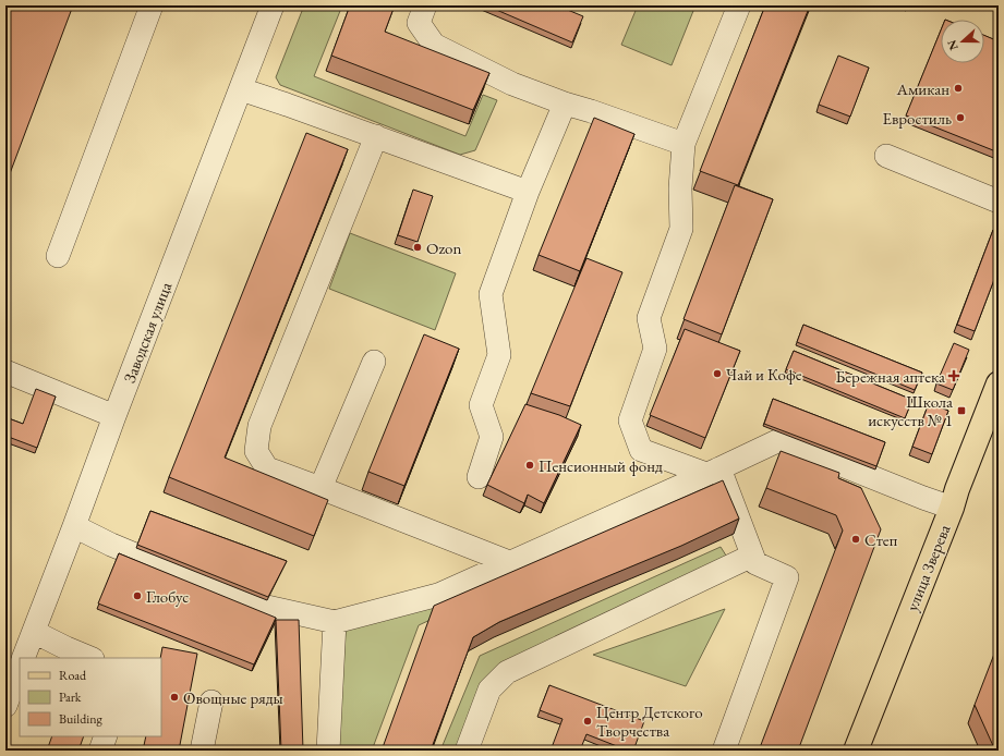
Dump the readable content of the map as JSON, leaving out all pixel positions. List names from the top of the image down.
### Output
{
  "streets": {
    "main road": ["улица Зверева"],
    "street": ["Заводская улица"]
  },
  "places": {
    "other": [
      "Амикан",
      "Евростиль",
      "Ozon",
      "Чай и Кофе",
      "Пенсионный фонд",
      "Степ",
      "Глобус",
      "Овощные ряды",
      "Центр Детского Творчества"
    ],
    "health": ["Бережная аптека"],
    "transit": ["Школа искусств № 1"]
  },
  "legend": ["Road", "Park", "Building"],
  "north": "left"
}
